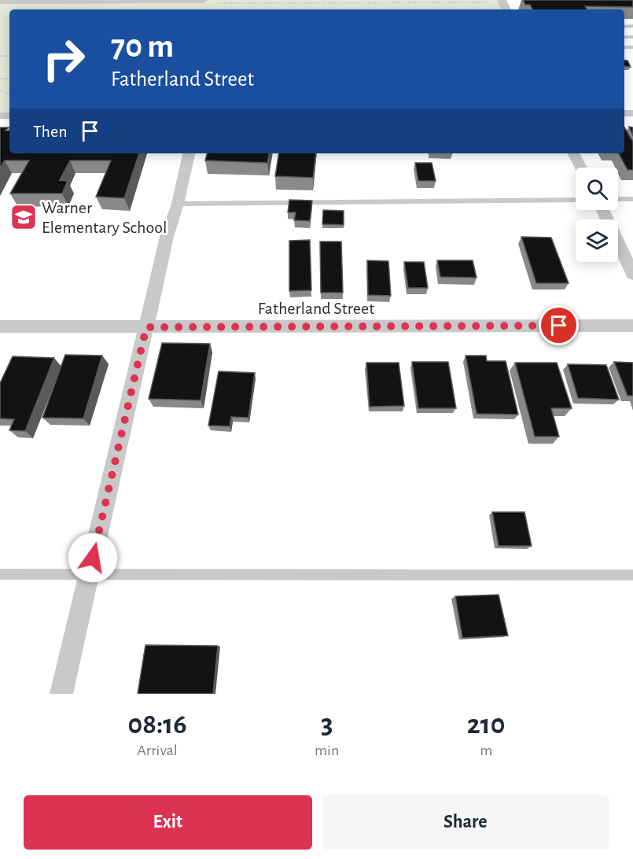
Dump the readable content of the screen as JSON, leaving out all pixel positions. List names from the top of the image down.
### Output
{
  "streets": {
    "street": ["Fatherland Street"]
  },
  "places": {
    "school or university": ["Warner Elementary School"]
  },
  "page": {
    "turn": ["70 m", "Fatherland Street"],
    "then": "Then",
    "eta": [
      "08:16",
      "Arrival",
      "3",
      "min",
      "210",
      "m"
    ],
    "buttons": ["Exit", "Share"]
  }
}
